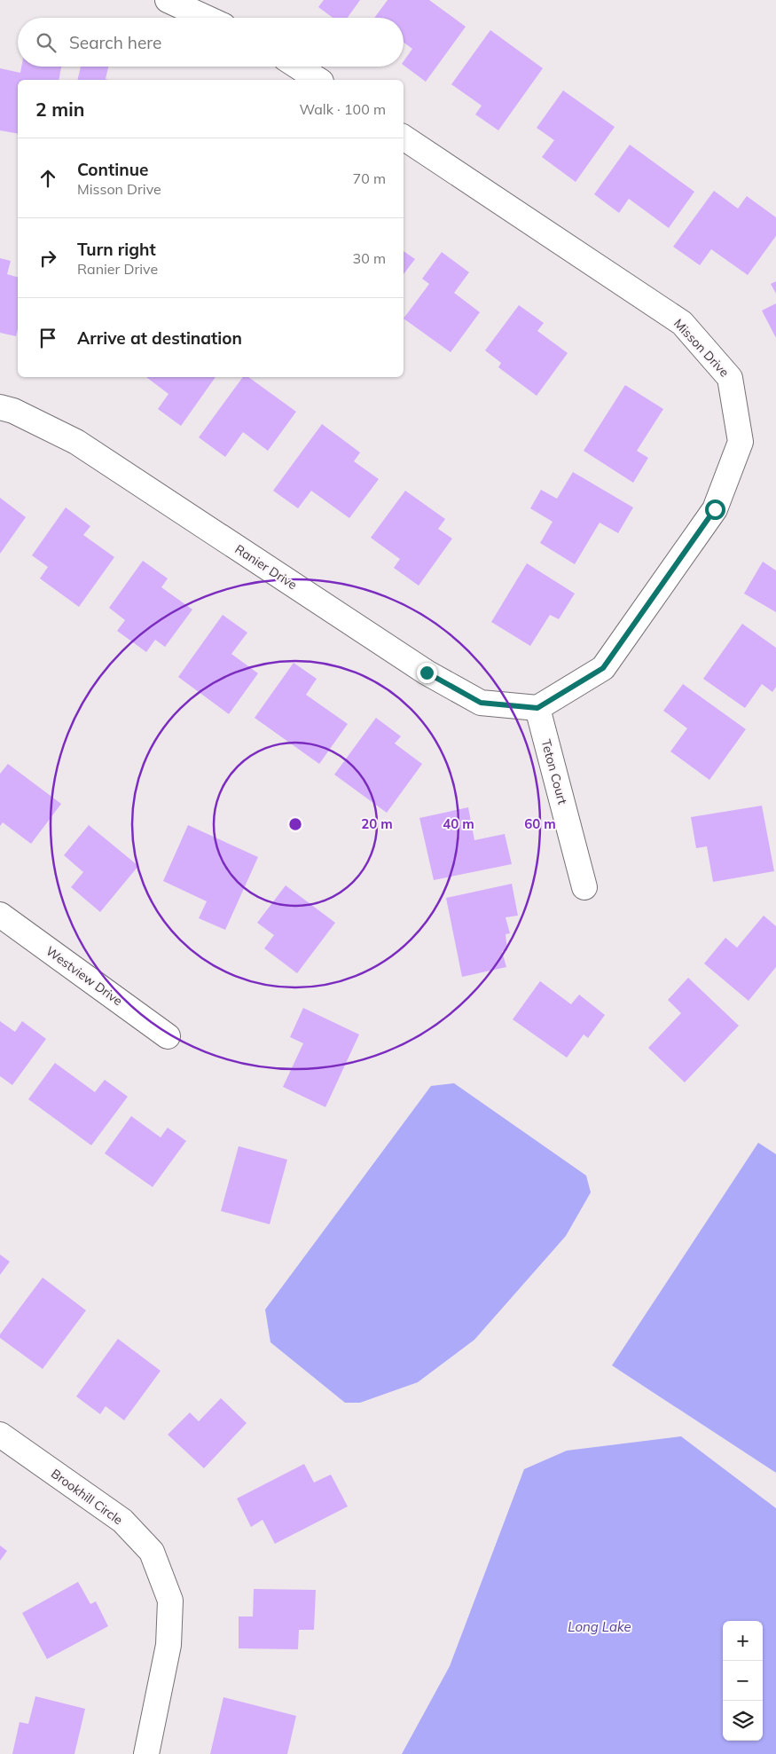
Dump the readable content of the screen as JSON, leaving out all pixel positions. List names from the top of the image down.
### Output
{
  "streets": {
    "street": [
      "Misson Drive",
      "Ranier Drive",
      "Teton Court",
      "Westview Drive",
      "Brookhill Circle"
    ]
  },
  "crossings": [
    ["Misson Drive", "Ranier Drive"],
    ["Misson Drive", "Teton Court"],
    ["Ranier Drive", "Teton Court"]
  ],
  "water": ["Long Lake"],
  "page": {
    "search": "Search here",
    "heading": ["2 min", "Walk · 100 m"],
    "list": [
      ["Continue", "Misson Drive", "70 m"],
      ["Turn right", "Ranier Drive", "30 m"],
      "Arrive at destination"
    ],
    "map_buttons": ["+", "−"]
  },
  "rings": ["20 m", "40 m", "60 m"]
}
